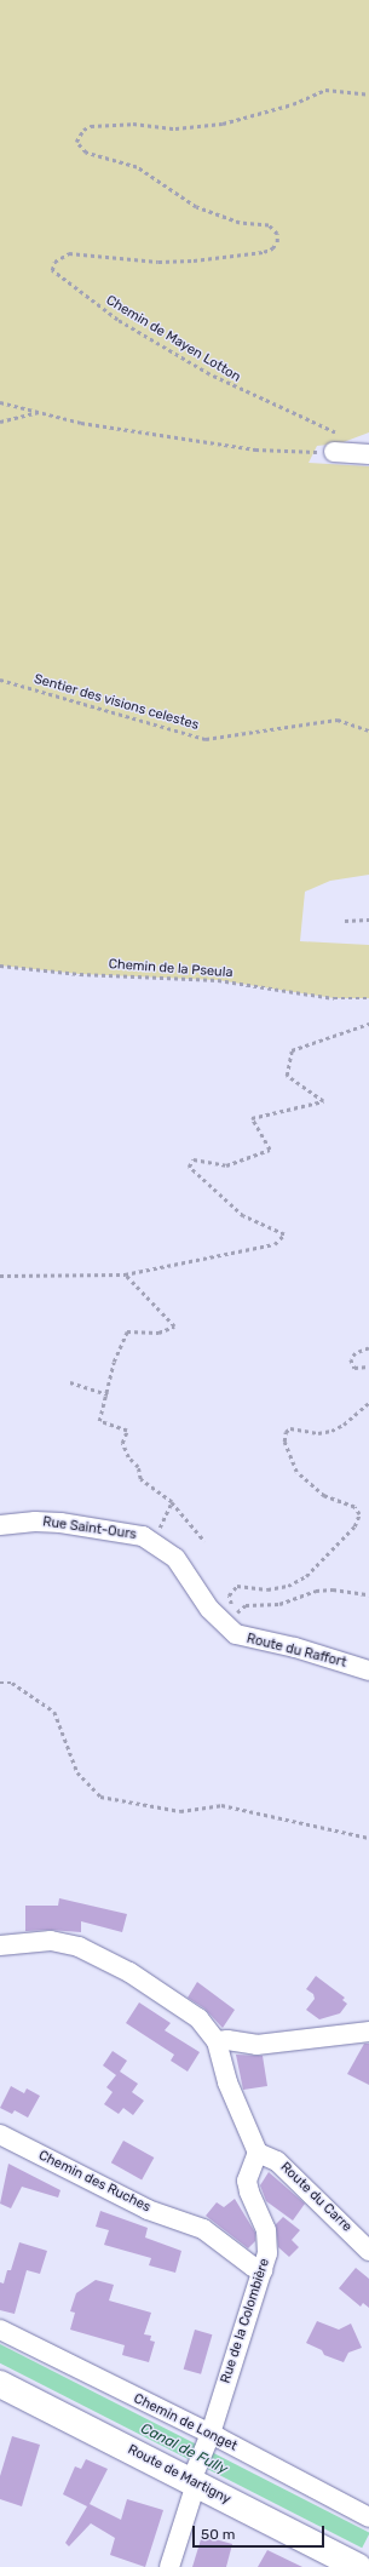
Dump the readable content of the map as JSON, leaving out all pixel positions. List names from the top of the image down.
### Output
{
  "streets": {
    "main road": ["Route de Martigny"],
    "street": [
      "Rue Saint-Ours",
      "Route du Raffort",
      "Chemin des Ruches",
      "Route du Carre",
      "Rue de la Colombière",
      "Chemin de Longet"
    ],
    "path": ["Chemin de Mayen Lotton", "Sentier des visions celestes", "Chemin de la Pseula"]
  },
  "crossings": [
    ["Rue Saint-Ours", "Route du Raffort"],
    ["Chemin des Ruches", "Rue de la Colombière"],
    ["Route du Carre", "Rue de la Colombière"],
    ["Rue de la Colombière", "Chemin de Longet"],
    ["Rue de la Colombière", "Route de Martigny"]
  ],
  "water": ["Canal de Fully"],
  "scale_bar": "50 m"
}
